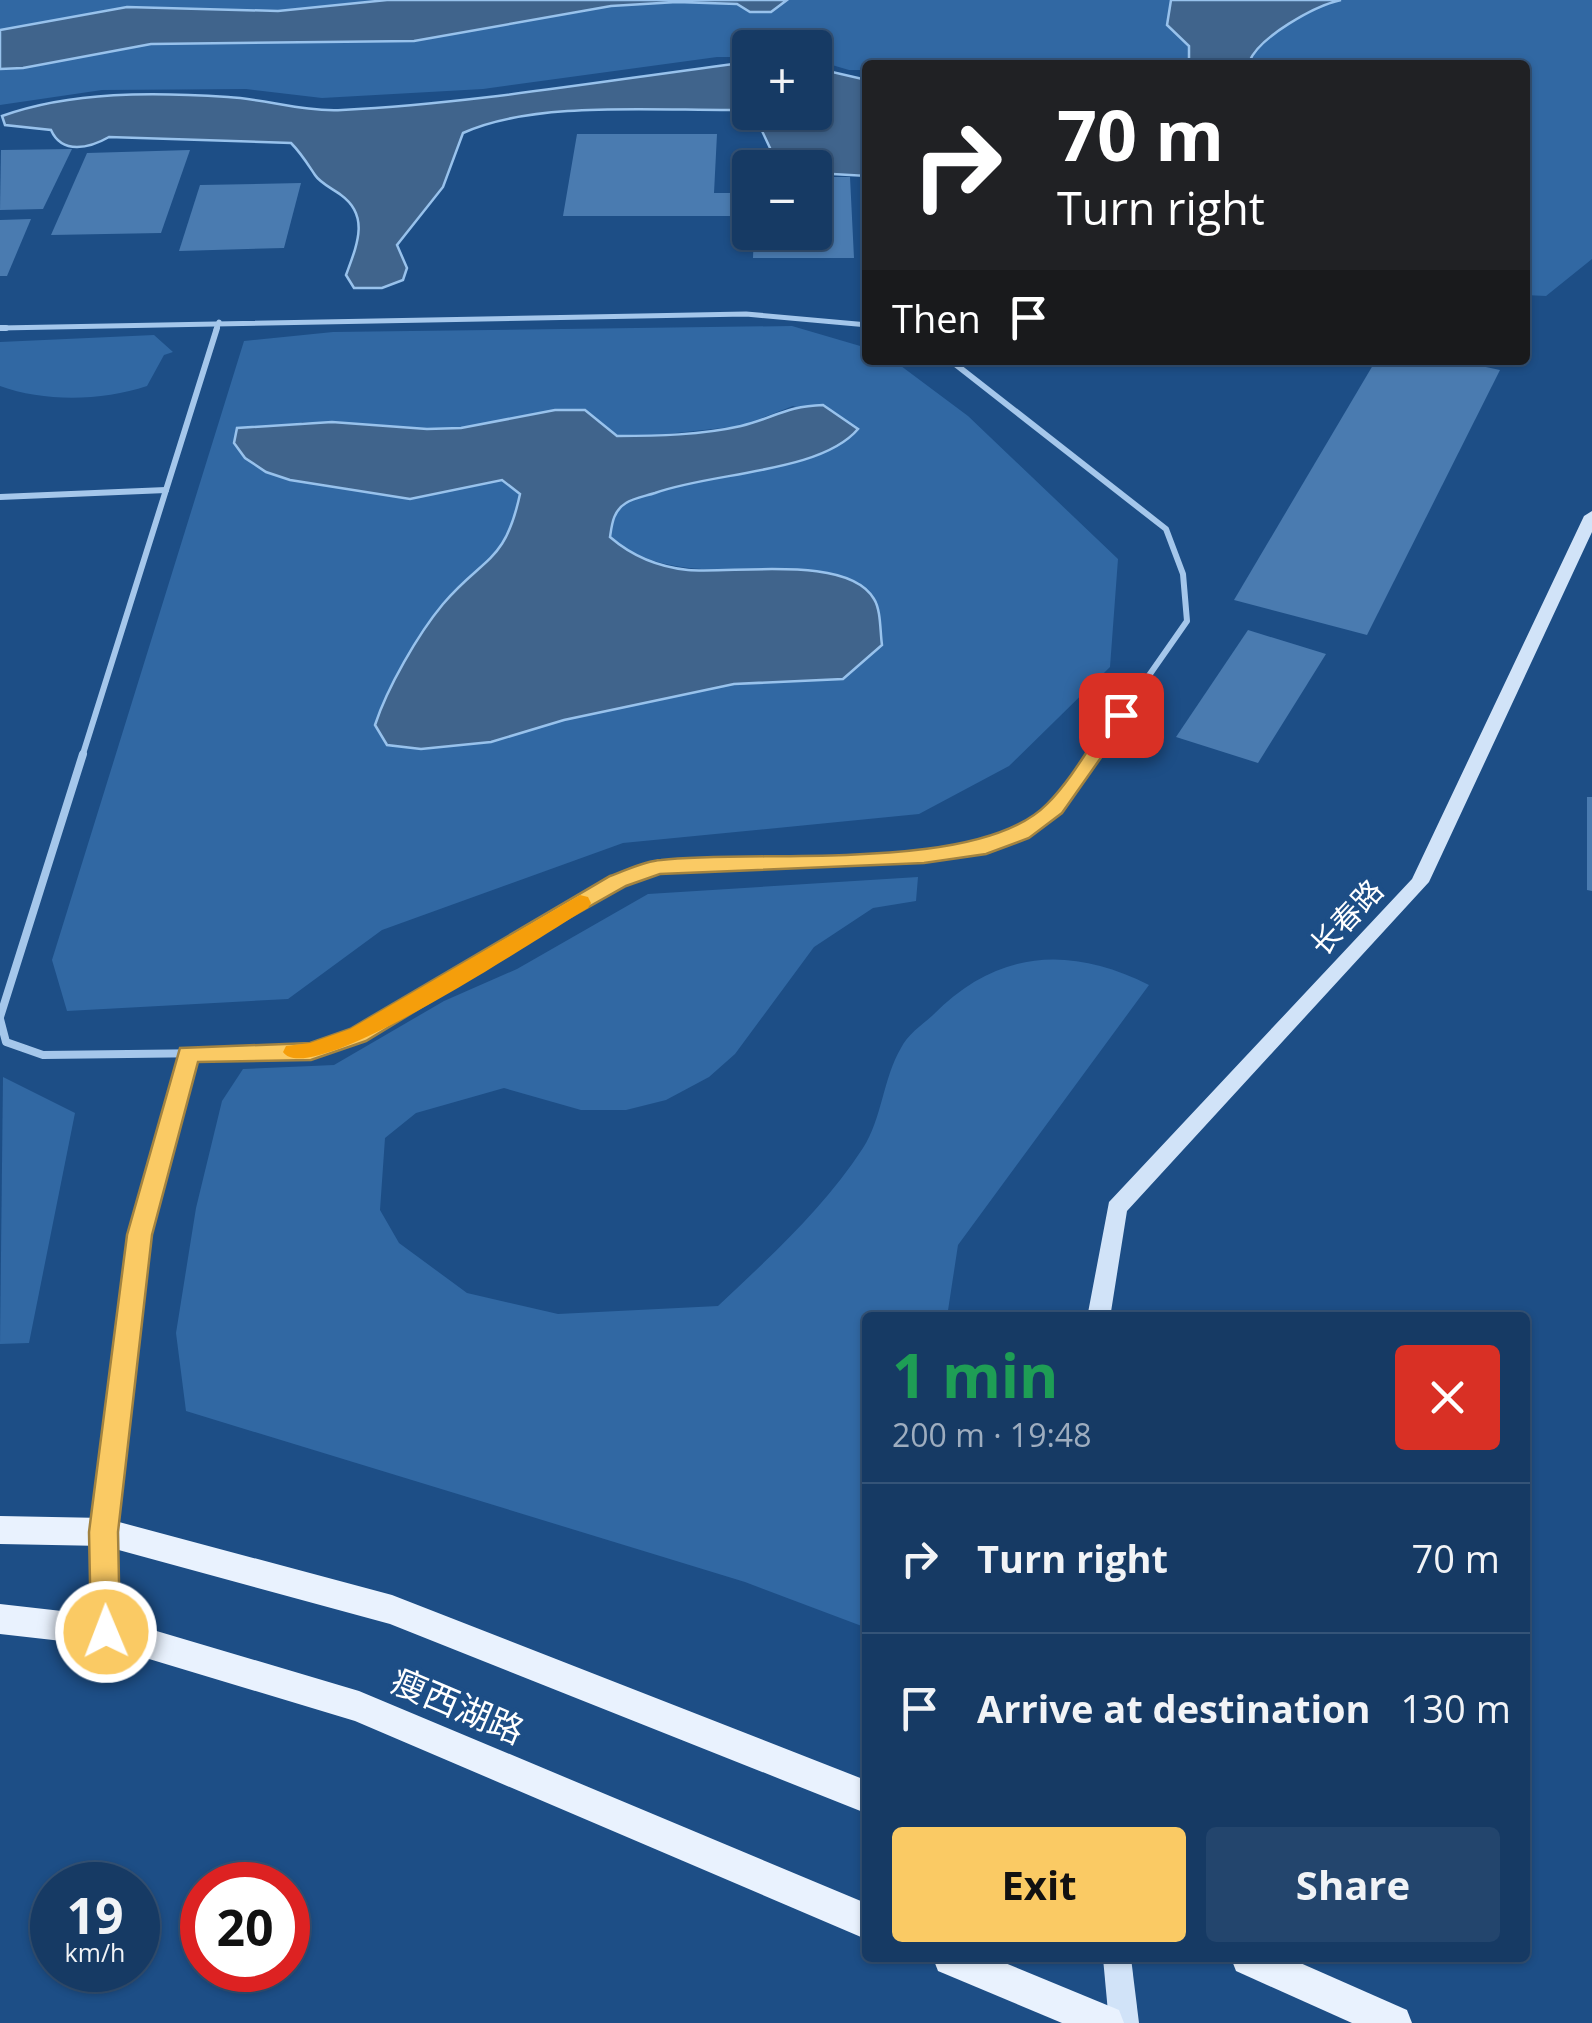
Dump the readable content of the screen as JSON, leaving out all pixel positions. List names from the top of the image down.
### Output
{
  "streets": {
    "main road": ["瘦西湖路"],
    "street": ["长春路"]
  },
  "page": {
    "map_buttons": ["+", "−"],
    "turn": ["70 m", "Turn right"],
    "then": "Then",
    "heading": ["1 min", "200 m · 19:48"],
    "list": [
      {
        "name": "Turn right",
        "value": "70 m"
      },
      {
        "name": "Arrive at destination",
        "value": "130 m"
      }
    ],
    "buttons": ["Exit", "Share"],
    "speed": "19 km/h",
    "limit": "20"
  }
}
